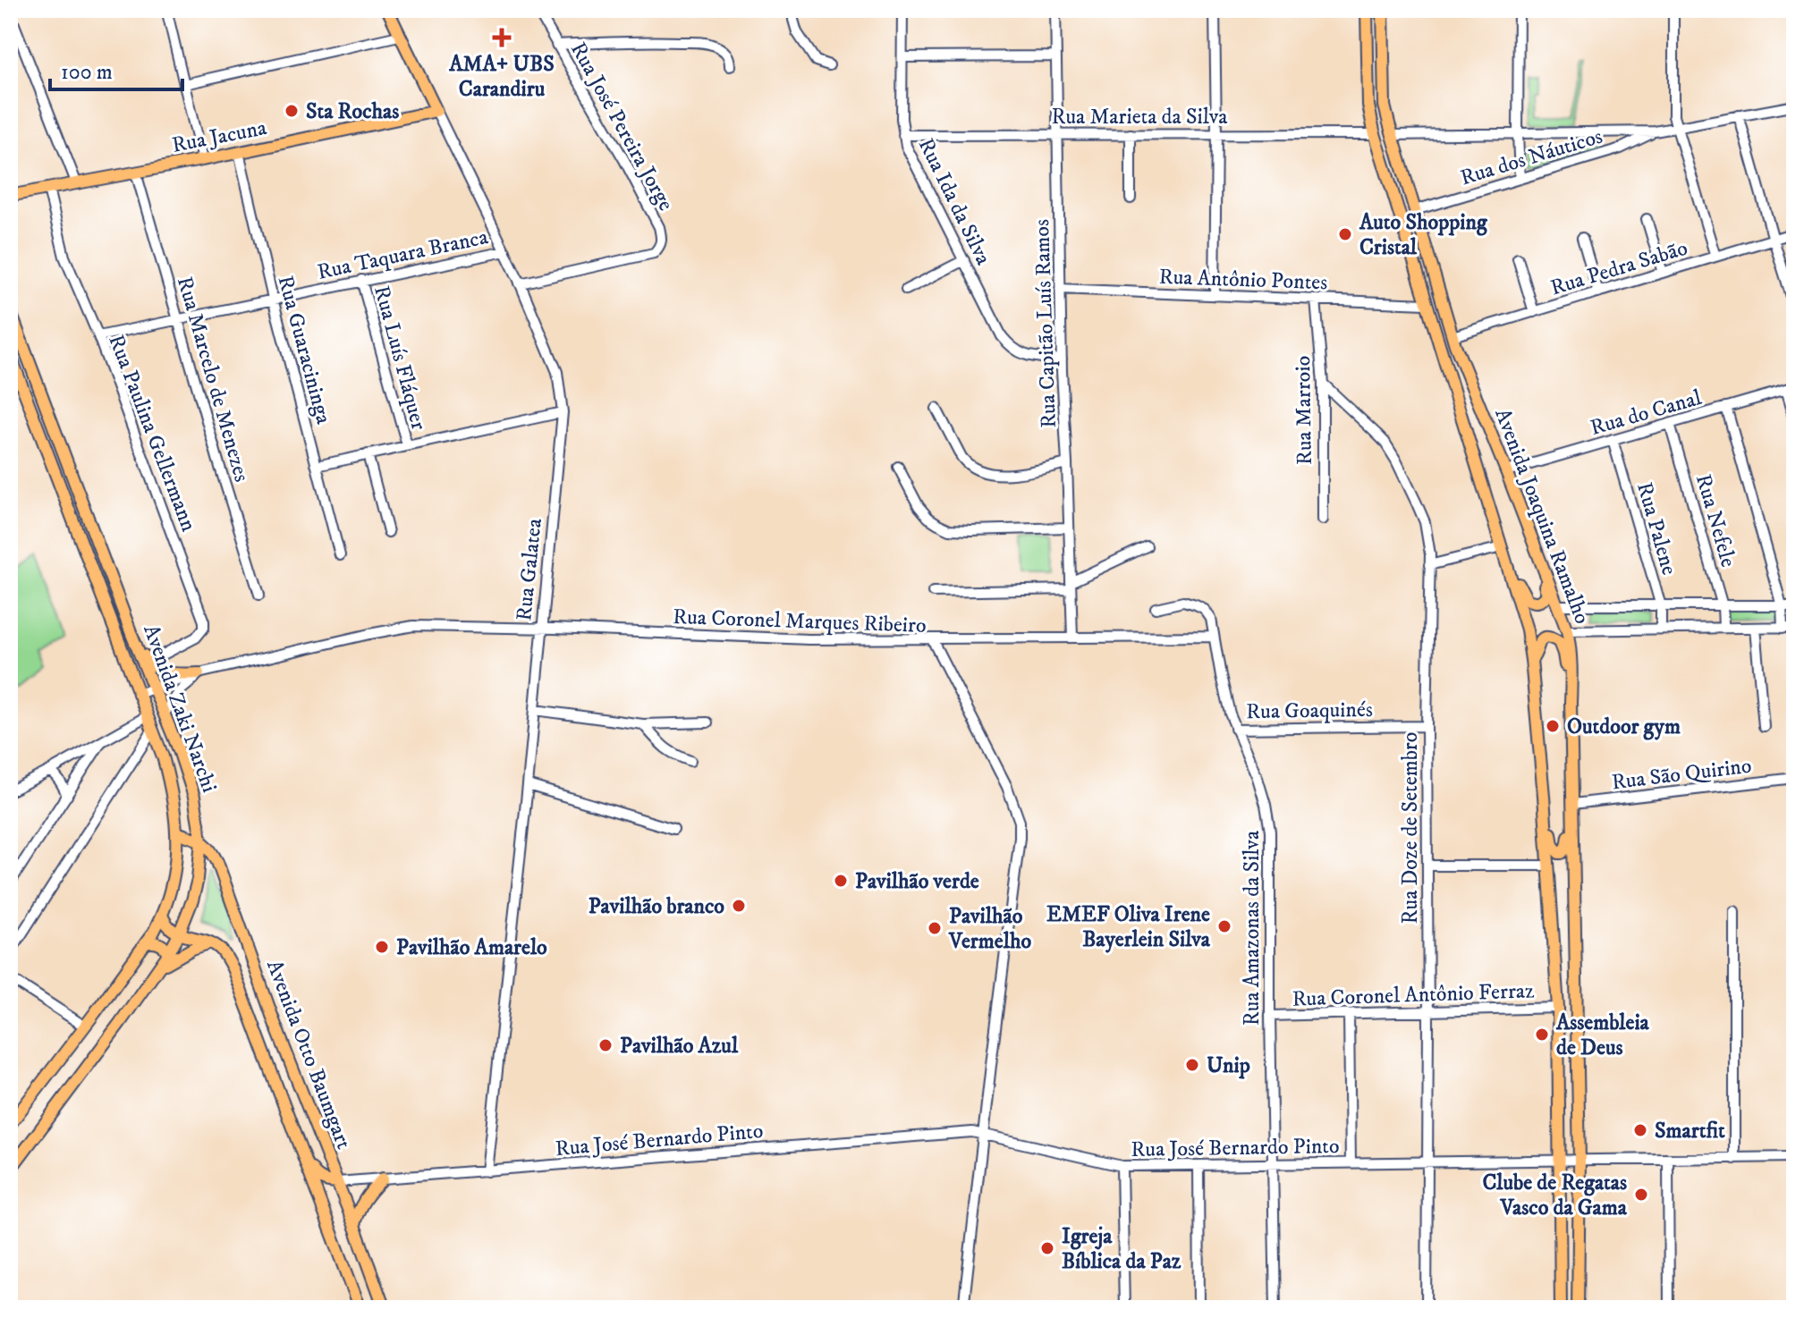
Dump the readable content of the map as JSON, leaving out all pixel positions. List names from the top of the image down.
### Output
{
  "streets": {
    "main road": [
      "Rua Jacuna",
      "Avenida Joaquina Ramalho",
      "Rua Galatea",
      "Avenida Zaki Narchi",
      "Avenida Otto Baumgart"
    ],
    "street": [
      "Rua Marieta da Silva",
      "Rua José Pereira Jorge",
      "Rua dos Náuticos",
      "Rua Ida da Silva",
      "Rua Taquara Branca",
      "Rua Pedra Sabão",
      "Rua Antônio Pontes",
      "Rua Capitão Luís Ramos",
      "Rua Guaracininga",
      "Rua Luís Fláquer",
      "Rua Marcelo de Menezes",
      "Rua Marroio",
      "Rua do Canal",
      "Rua Paulina Gellermann",
      "Rua Nefele",
      "Rua Palene",
      "Rua Coronel Marques Ribeiro",
      "Rua Goaquinés",
      "Rua São Quirino",
      "Rua Doze de Setembro",
      "Rua Amazonas da Silva",
      "Rua Coronel Antônio Ferraz",
      "Rua José Bernardo Pinto"
    ]
  },
  "crossings": [
    ["Rua Marieta da Silva", "Rua Ida da Silva"],
    ["Rua Marieta da Silva", "Rua Capitão Luís Ramos"],
    ["Rua Marieta da Silva", "Avenida Joaquina Ramalho"],
    ["Rua José Pereira Jorge", "Rua Galatea"],
    ["Rua Jacuna", "Rua Guaracininga"],
    ["Rua Jacuna", "Rua Marcelo de Menezes"],
    ["Rua Jacuna", "Rua Paulina Gellermann"],
    ["Rua Jacuna", "Rua Galatea"],
    ["Rua dos Náuticos", "Avenida Joaquina Ramalho"],
    ["Rua Ida da Silva", "Rua Capitão Luís Ramos"],
    ["Rua Taquara Branca", "Rua Guaracininga"],
    ["Rua Taquara Branca", "Rua Luís Fláquer"],
    ["Rua Taquara Branca", "Rua Marcelo de Menezes"],
    ["Rua Taquara Branca", "Rua Paulina Gellermann"],
    ["Rua Taquara Branca", "Rua Galatea"],
    ["Rua Pedra Sabão", "Avenida Joaquina Ramalho"],
    ["Rua Antônio Pontes", "Rua Capitão Luís Ramos"],
    ["Rua Antônio Pontes", "Rua Marroio"],
    ["Rua Antônio Pontes", "Avenida Joaquina Ramalho"],
    ["Rua Marroio", "Rua Doze de Setembro"],
    ["Rua do Canal", "Avenida Joaquina Ramalho"],
    ["Rua do Canal", "Rua Nefele"],
    ["Rua do Canal", "Rua Palene"],
    ["Avenida Joaquina Ramalho", "Rua São Quirino"],
    ["Avenida Joaquina Ramalho", "Rua Coronel Antônio Ferraz"],
    ["Avenida Joaquina Ramalho", "Rua José Bernardo Pinto"],
    ["Rua Galatea", "Rua Coronel Marques Ribeiro"],
    ["Rua Galatea", "Rua José Bernardo Pinto"],
    ["Rua Coronel Marques Ribeiro", "Avenida Zaki Narchi"],
    ["Rua Coronel Marques Ribeiro", "Rua José Bernardo Pinto"],
    ["Avenida Zaki Narchi", "Avenida Otto Baumgart"],
    ["Rua Goaquinés", "Rua Doze de Setembro"],
    ["Rua Goaquinés", "Rua Amazonas da Silva"],
    ["Rua Doze de Setembro", "Rua Coronel Antônio Ferraz"],
    ["Rua Doze de Setembro", "Rua José Bernardo Pinto"],
    ["Rua Amazonas da Silva", "Rua Coronel Antônio Ferraz"],
    ["Rua Amazonas da Silva", "Rua José Bernardo Pinto"],
    ["Avenida Otto Baumgart", "Rua José Bernardo Pinto"]
  ],
  "places": {
    "health": ["AMA+ UBS Carandiru"],
    "other": [
      "Sta Rochas",
      "Auto Shopping Cristal",
      "Outdoor gym",
      "Pavilhão verde",
      "Pavilhão branco",
      "EMEF Oliva Irene Bayerlein Silva",
      "Pavilhão Vermelho",
      "Pavilhão Amarelo",
      "Assembleia de Deus",
      "Pavilhão Azul",
      "Unip",
      "Smartfit",
      "Clube de Regatas Vasco da Gama",
      "Igreja Bíblica da Paz"
    ]
  },
  "scale_bar": "100 m"
}
